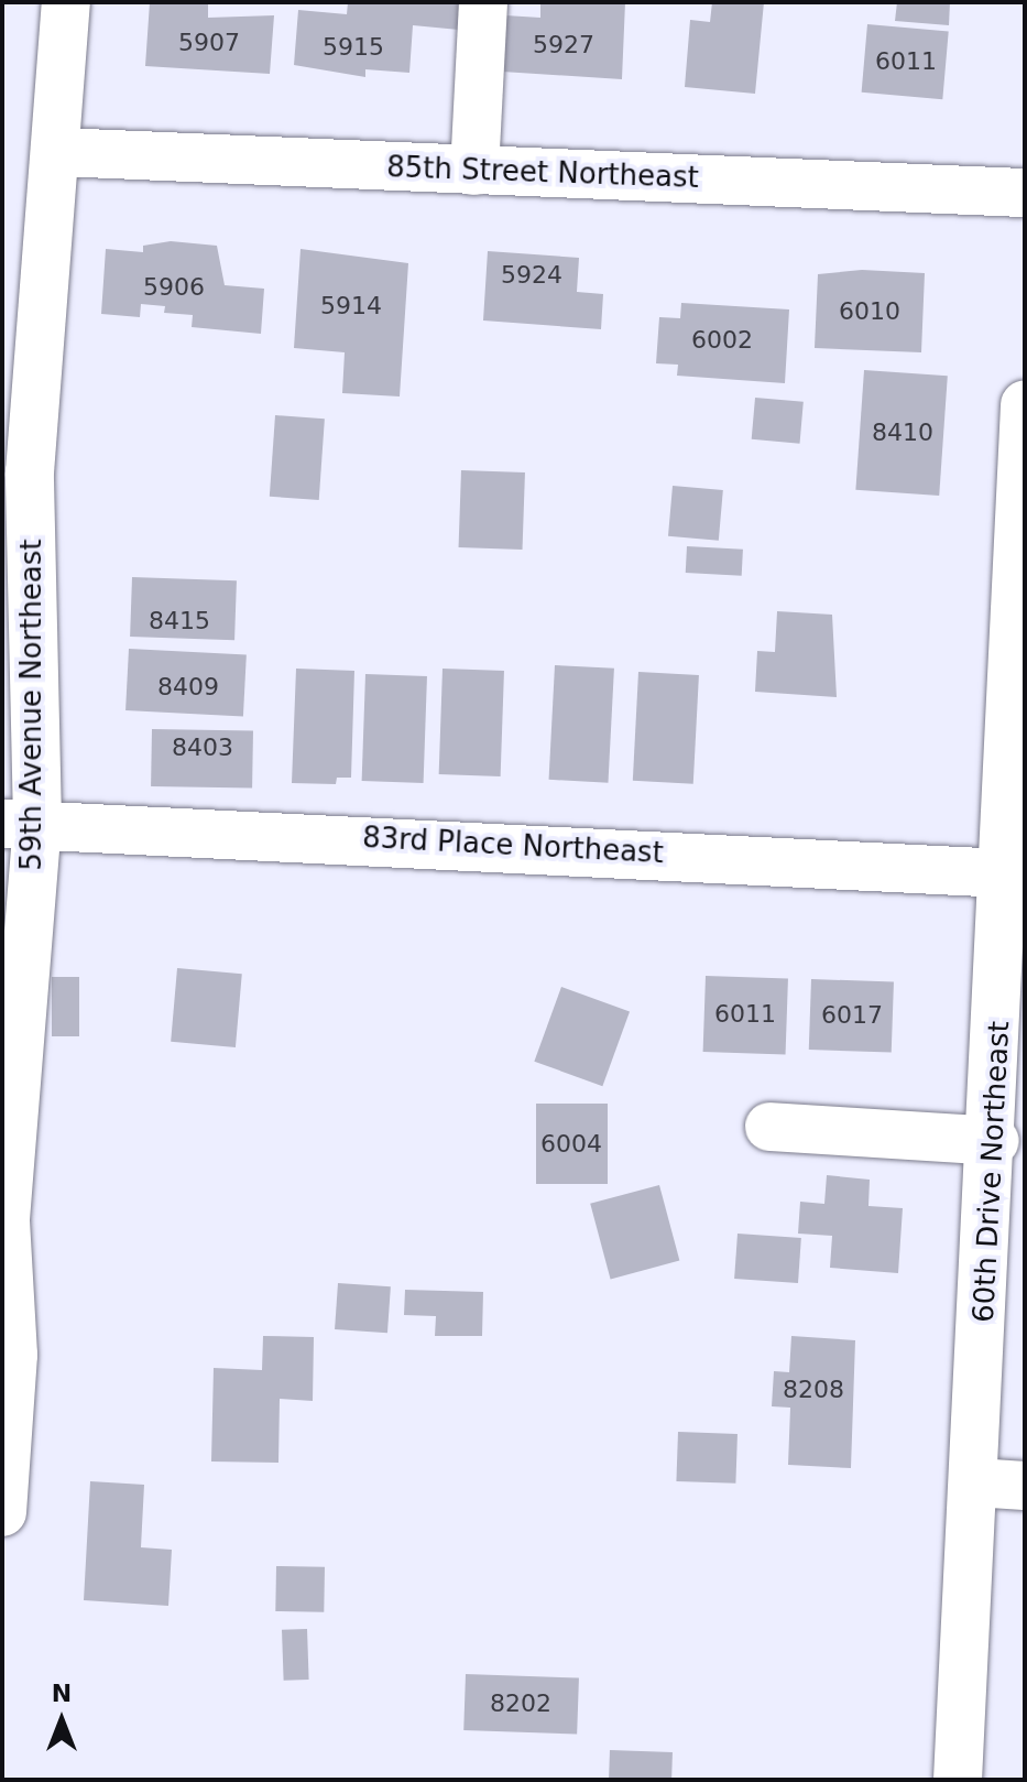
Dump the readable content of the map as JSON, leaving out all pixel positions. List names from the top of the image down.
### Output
{
  "streets": {
    "street": [
      "85th Street Northeast",
      "59th Avenue Northeast",
      "83rd Place Northeast",
      "60th Drive Northeast"
    ]
  },
  "crossings": [
    ["85th Street Northeast", "59th Avenue Northeast"],
    ["59th Avenue Northeast", "83rd Place Northeast"],
    ["83rd Place Northeast", "60th Drive Northeast"]
  ],
  "house_numbers": [
    "5907",
    "5927",
    "5915",
    "6011",
    "5924",
    "5906",
    "5914",
    "6010",
    "6002",
    "8410",
    "8415",
    "8409",
    "8403",
    "6011",
    "6017",
    "6004",
    "8208",
    "8202"
  ],
  "north": "top"
}
